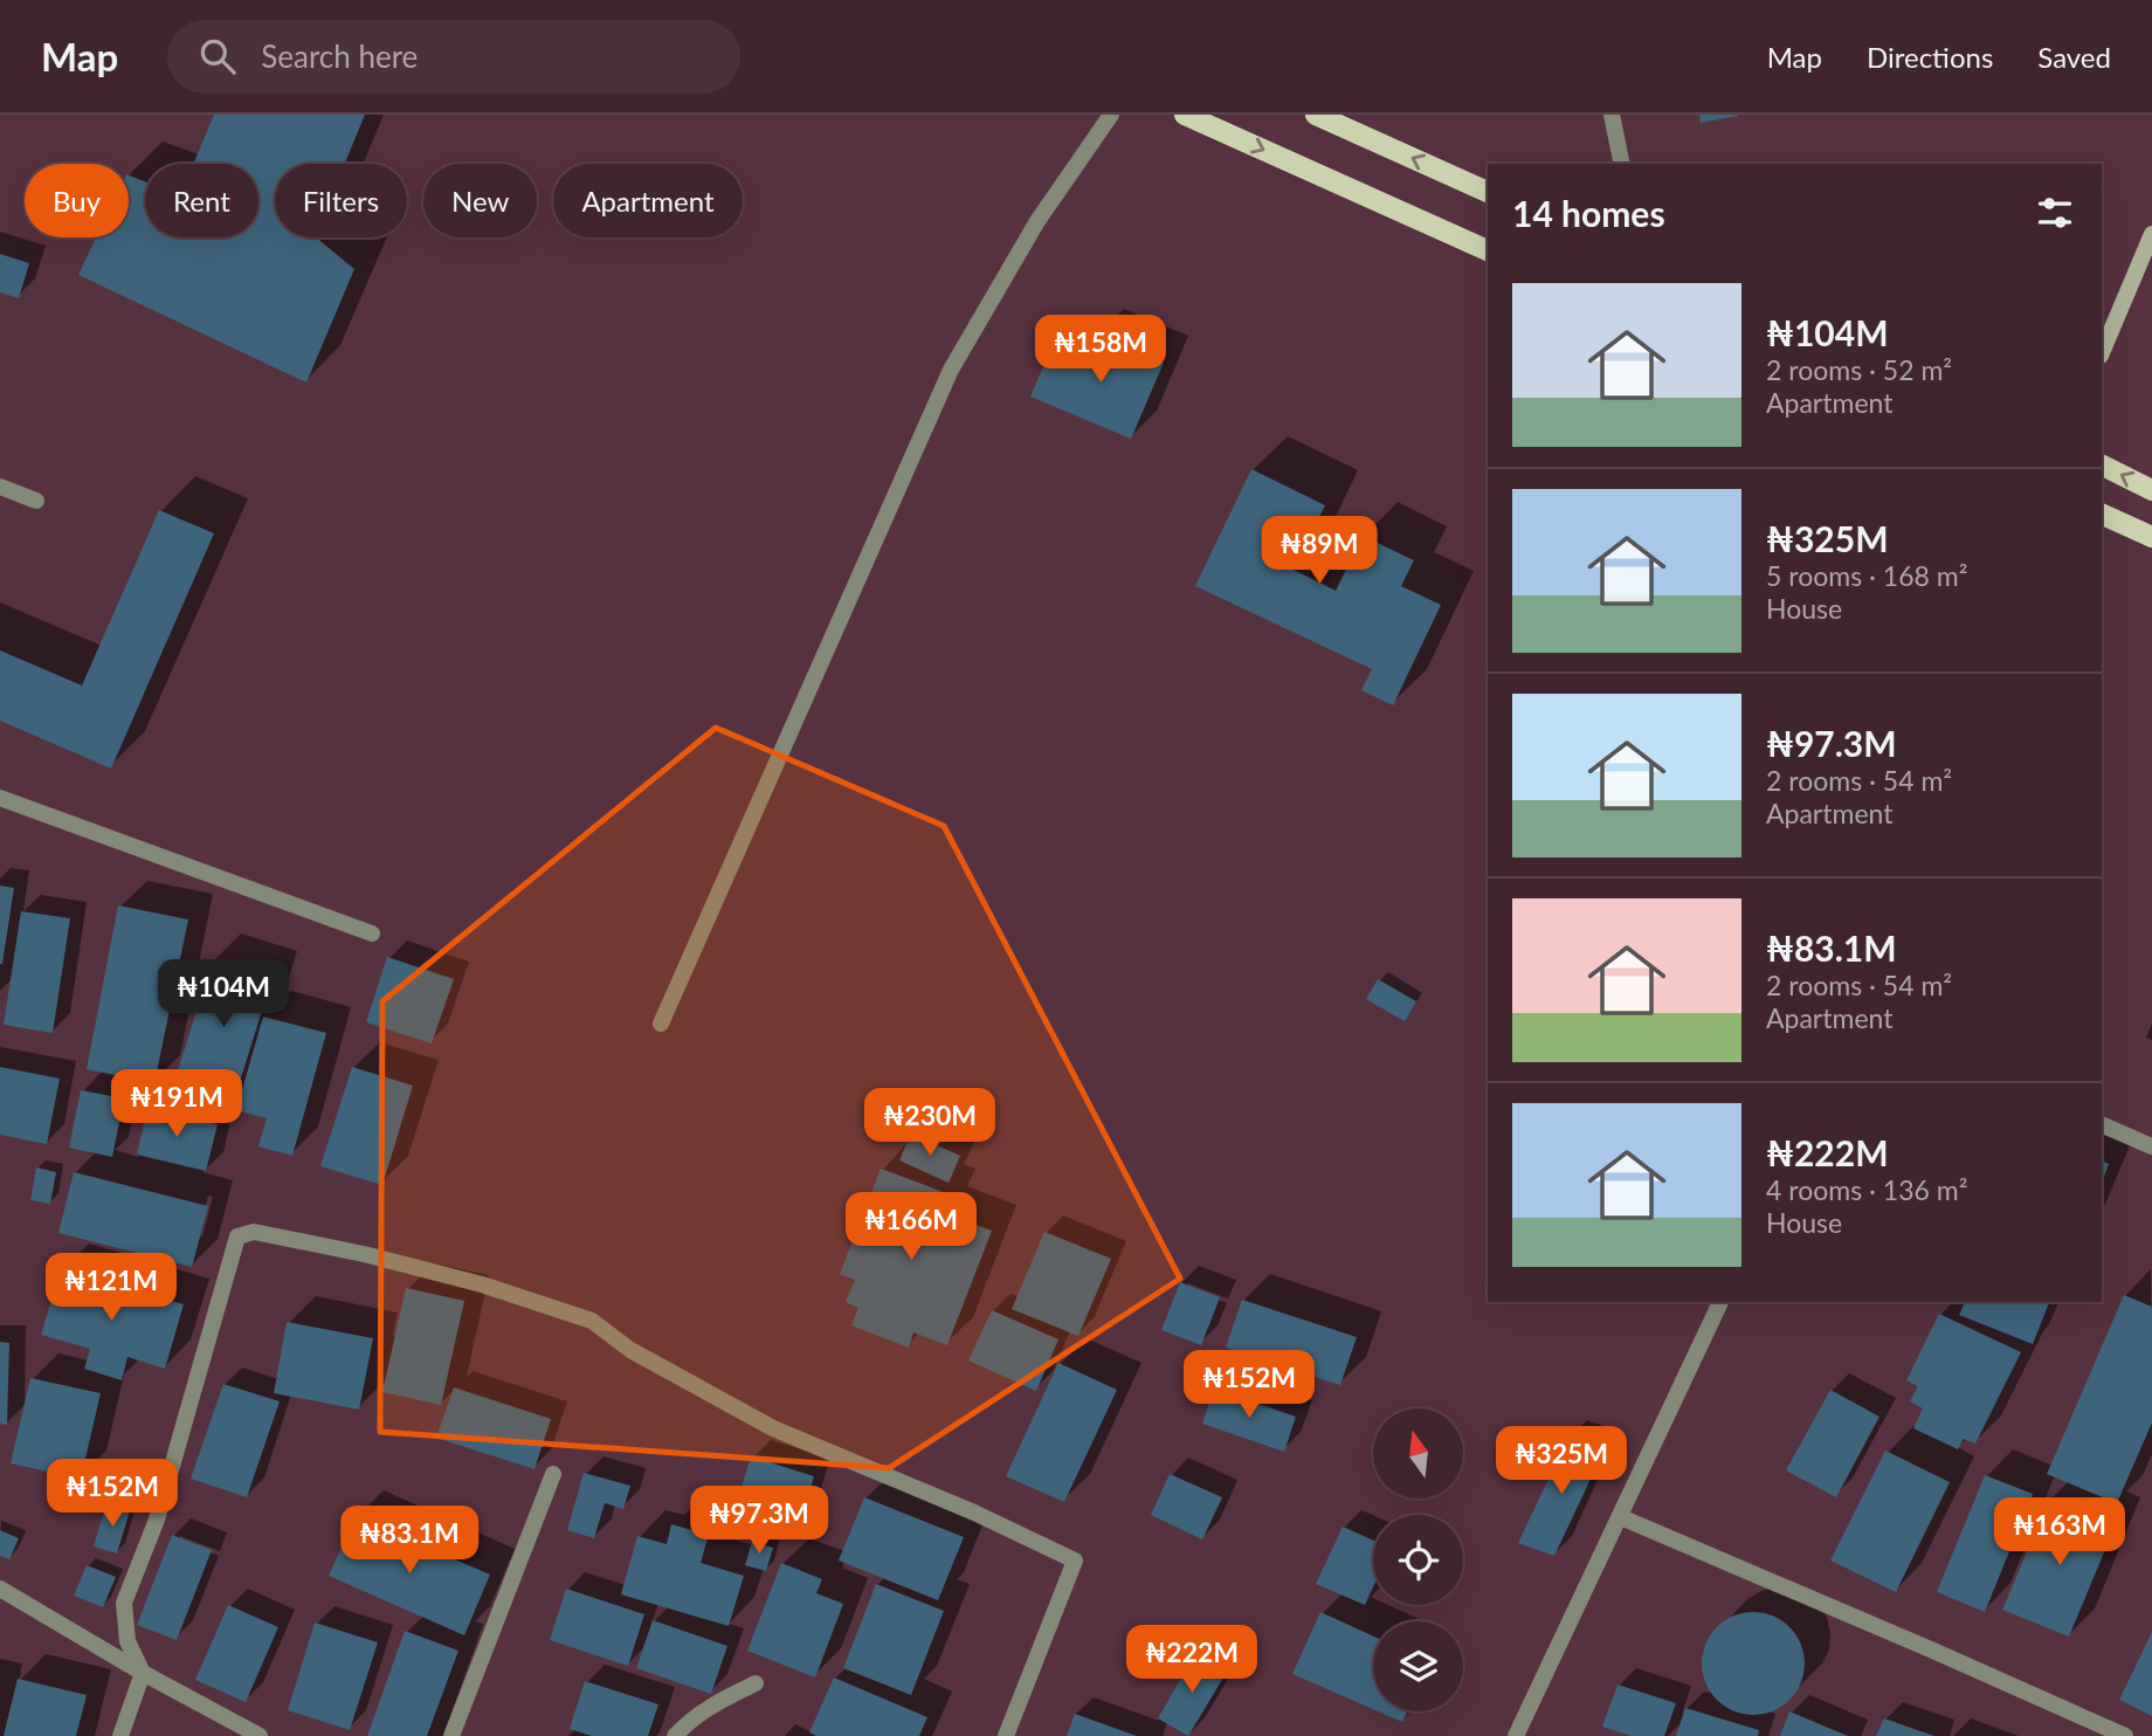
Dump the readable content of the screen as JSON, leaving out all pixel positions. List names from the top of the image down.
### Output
{
  "north": "top",
  "page": {
    "header": "Map",
    "search": "Search here",
    "nav": ["Map", "Directions", "Saved"],
    "chip": [
      "Buy",
      "Rent",
      "Filters",
      "New",
      "Apartment"
    ],
    "heading": "14 homes",
    "list": [
      {
        "name": "₦104M",
        "note": "2 rooms · 52 m² · Apartment"
      },
      {
        "name": "₦325M",
        "note": "5 rooms · 168 m² · House"
      },
      {
        "name": "₦97.3M",
        "note": "2 rooms · 54 m² · Apartment"
      },
      {
        "name": "₦83.1M",
        "note": "2 rooms · 54 m² · Apartment"
      },
      {
        "name": "₦222M",
        "note": "4 rooms · 136 m² · House"
      }
    ],
    "price": [
      "₦158M",
      "₦89M",
      "₦104M",
      "₦191M",
      "₦230M",
      "₦166M",
      "₦121M",
      "₦152M",
      "₦325M",
      "₦152M",
      "₦97.3M",
      "₦163M",
      "₦83.1M",
      "₦222M"
    ]
  }
}
